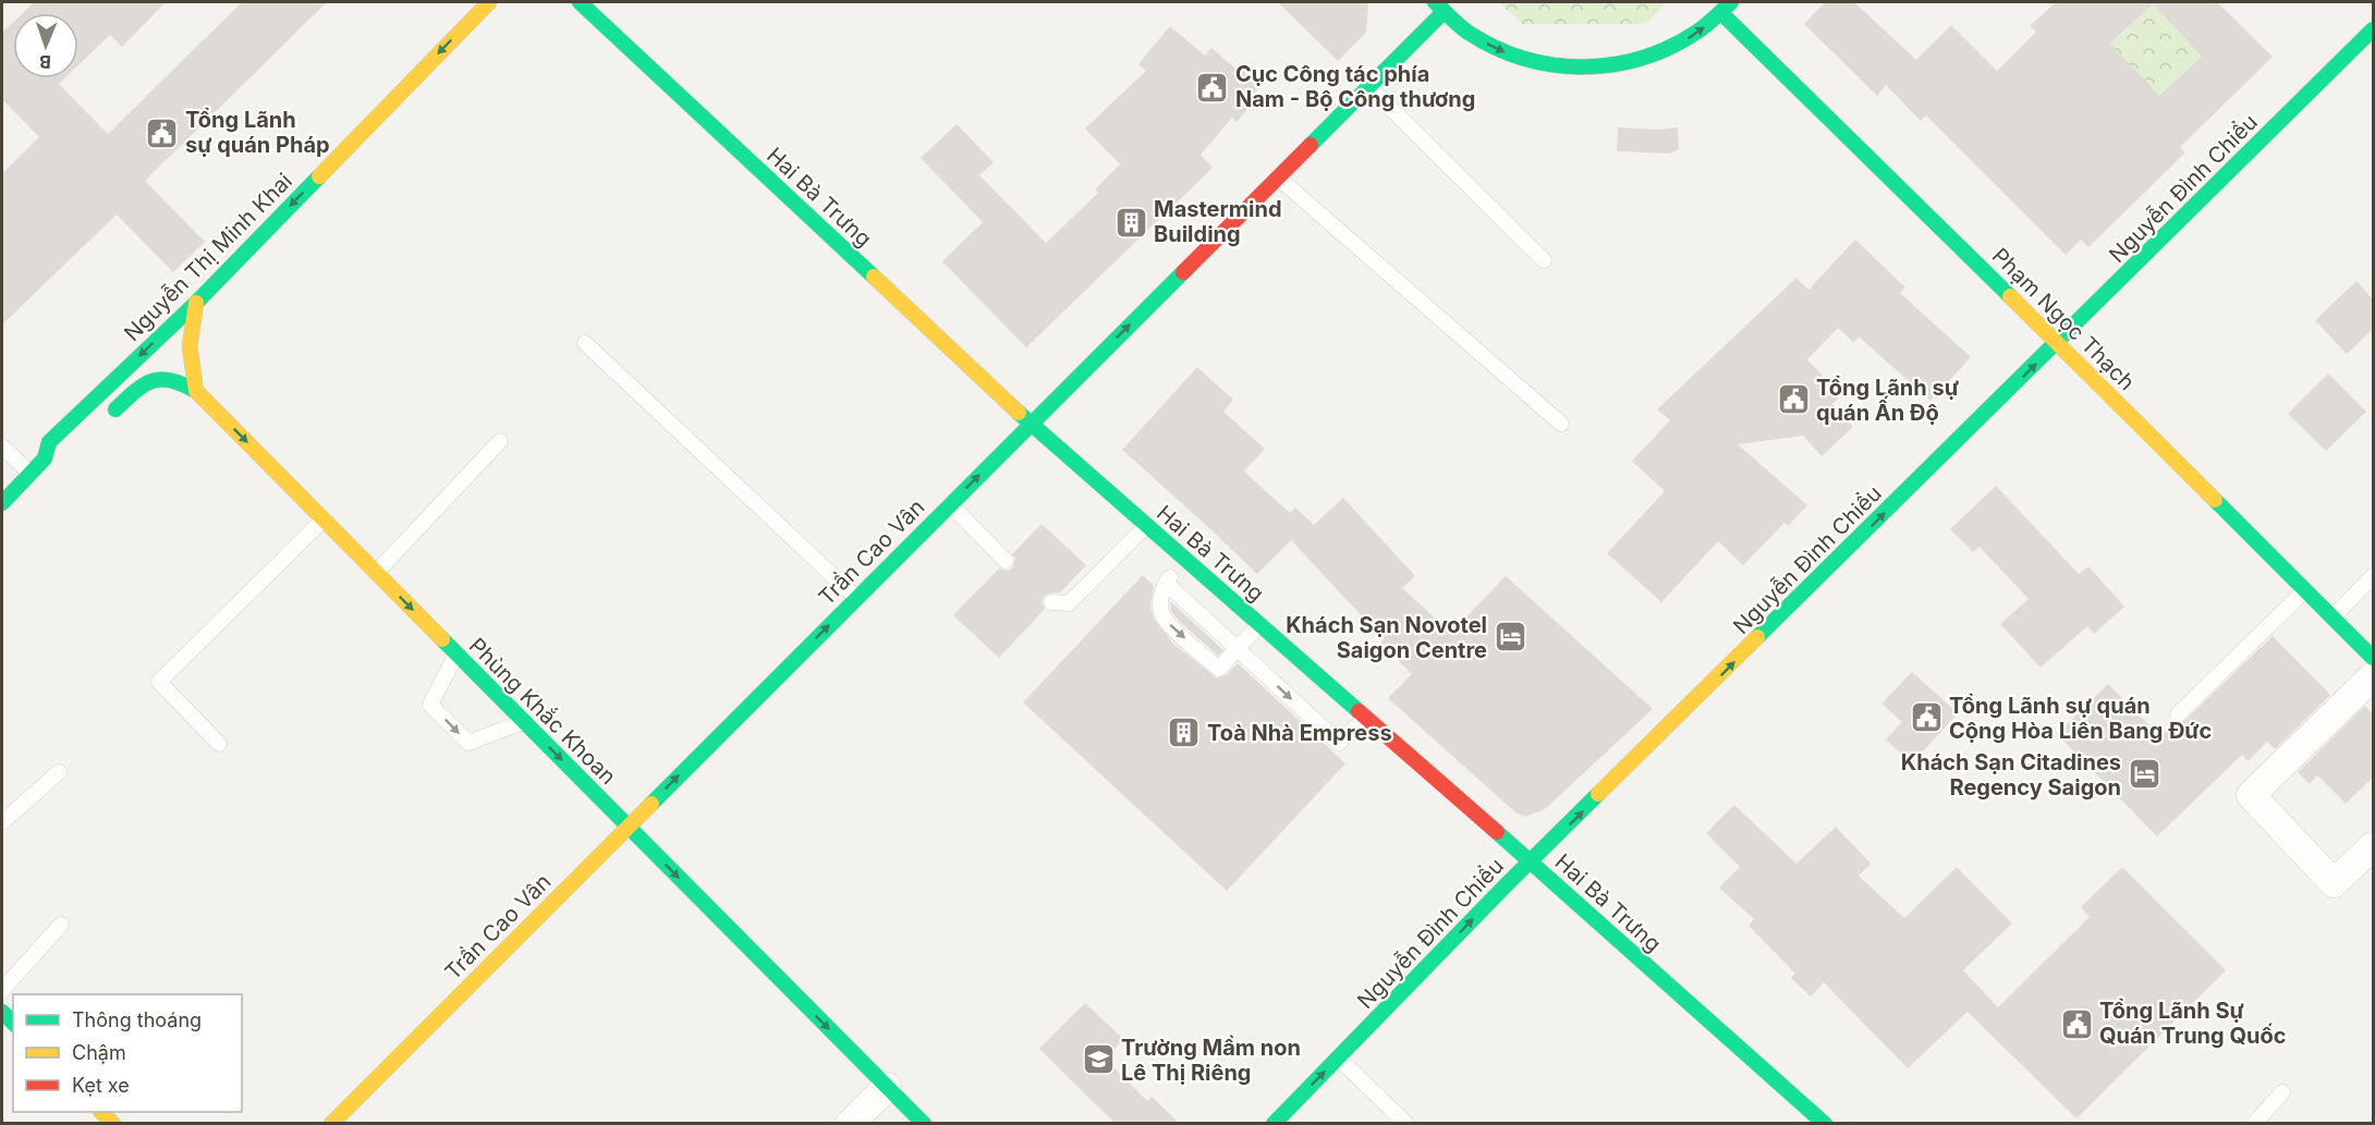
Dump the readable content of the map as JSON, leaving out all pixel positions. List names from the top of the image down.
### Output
{
  "streets": {
    "main road": [
      "Nguyễn Đình Chiểu",
      "Hai Bà Trưng",
      "Nguyễn Thị Minh Khai",
      "Phạm Ngọc Thạch",
      "Trần Cao Vân",
      "Phùng Khắc Khoan"
    ]
  },
  "crossings": [
    ["Nguyễn Đình Chiểu", "Hai Bà Trưng"],
    ["Nguyễn Đình Chiểu", "Phạm Ngọc Thạch"],
    ["Hai Bà Trưng", "Trần Cao Vân"],
    ["Trần Cao Vân", "Phùng Khắc Khoan"]
  ],
  "one_way": [
    "Nguyễn Đình Chiểu",
    "Nguyễn Thị Minh Khai",
    "Trần Cao Vân",
    "Phùng Khắc Khoan"
  ],
  "places": {
    "public building": [
      "Cục Công tác phía Nam - Bộ Công thương",
      "Tổng Lãnh sự quán Pháp",
      "Tổng Lãnh sự quán Ấn Độ",
      "Tổng Lãnh sự quán Cộng Hòa Liên Bang Ðức",
      "Tổng Lãnh Sự Quán Trung Quốc"
    ],
    "building": ["Mastermind Building", "Toà Nhà Empress"],
    "hotel": ["Khách Sạn Novotel Saigon Centre", "Khách Sạn Citadines Regency Saigon"],
    "school or university": ["Trường Mầm non Lê Thị Riêng"]
  },
  "legend": ["Thông thoáng", "Chậm", "Kẹt xe"],
  "north": "bottom"
}
